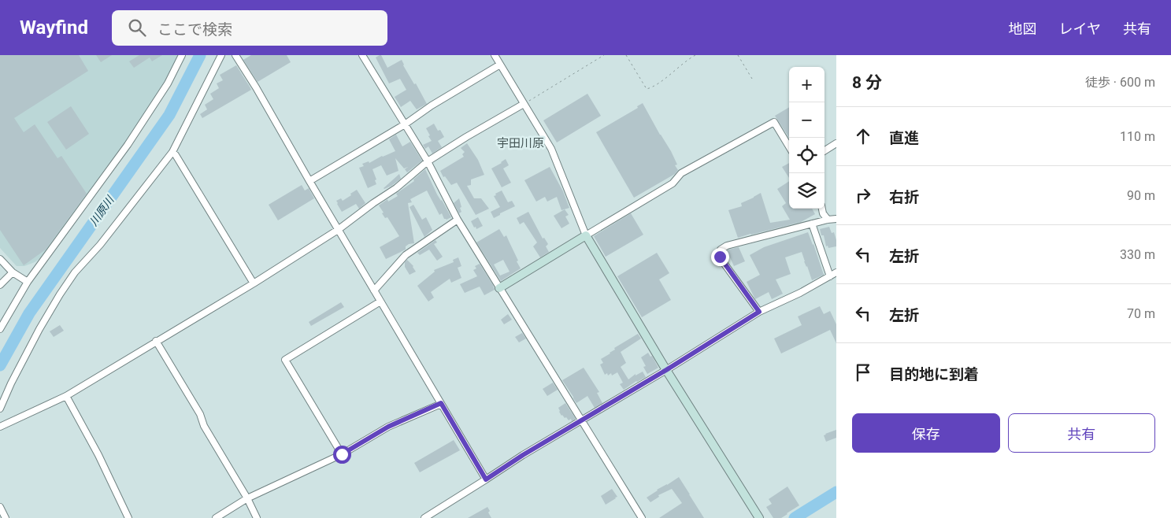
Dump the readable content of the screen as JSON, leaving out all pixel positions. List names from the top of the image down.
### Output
{
  "districts": ["宇田川原"],
  "water": ["川原川"],
  "page": {
    "header": "Wayfind",
    "search": "ここで検索",
    "nav": ["地図", "レイヤ", "共有"],
    "heading": ["8 分", "徒歩 · 600 m"],
    "map_buttons": ["+", "−"],
    "list": [
      ["直進", "110 m"],
      ["右折", "90 m"],
      ["左折", "330 m"],
      ["左折", "70 m"],
      "目的地に到着"
    ],
    "buttons": ["保存", "共有"]
  }
}
